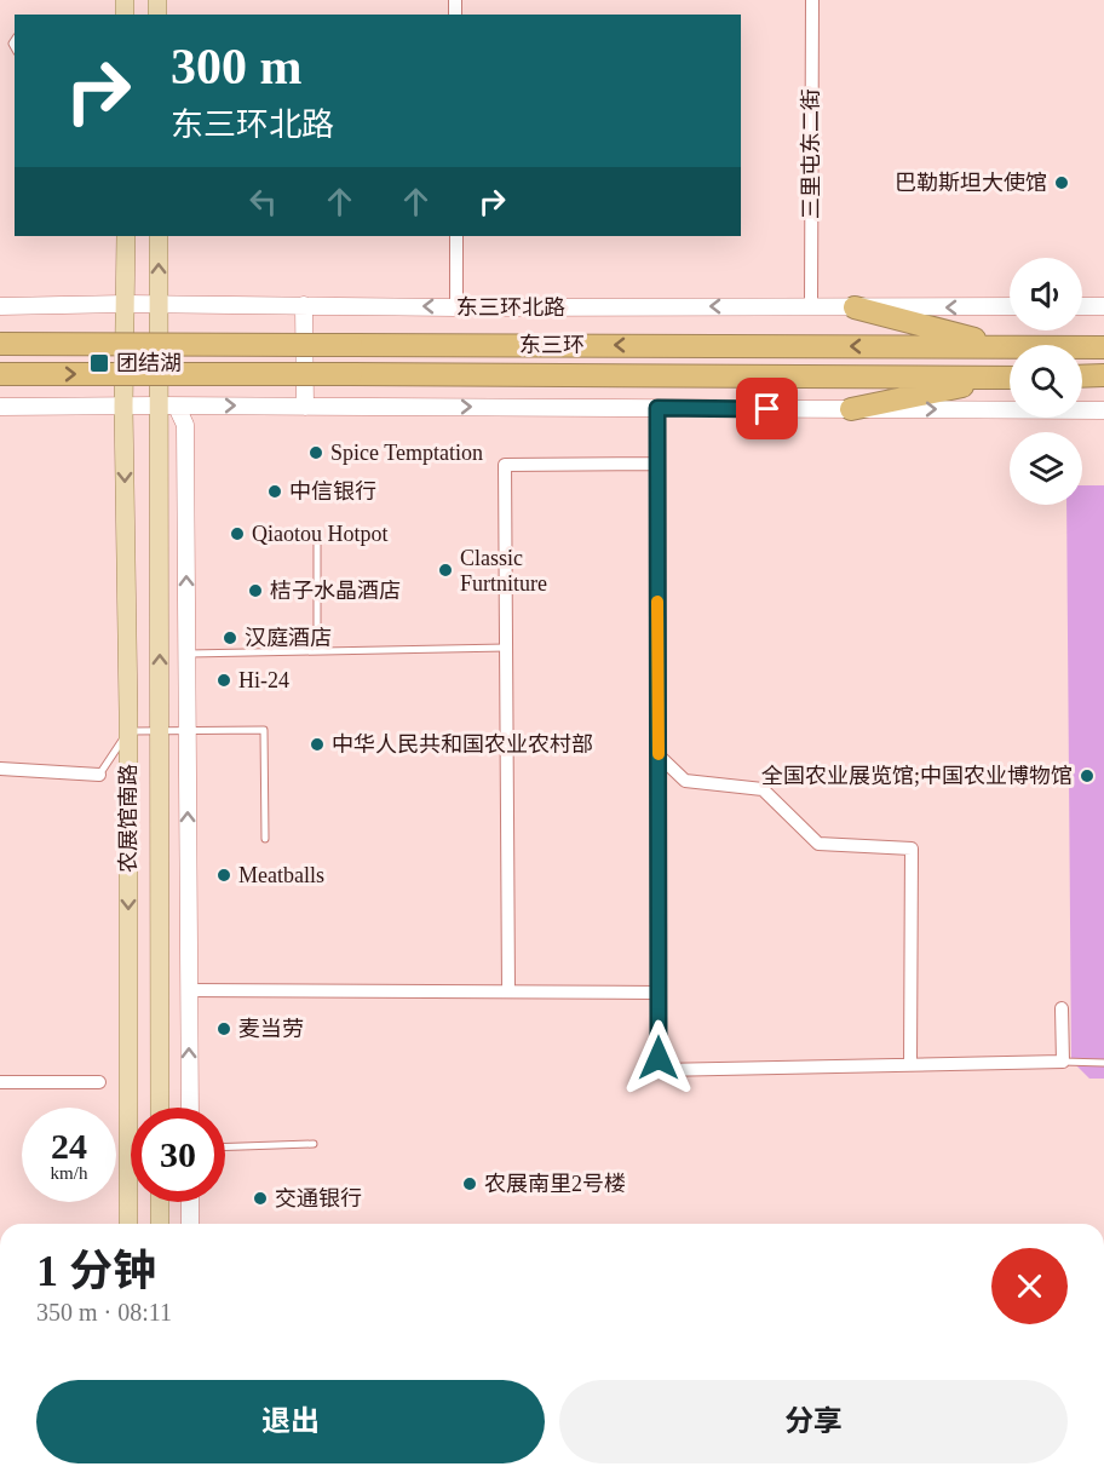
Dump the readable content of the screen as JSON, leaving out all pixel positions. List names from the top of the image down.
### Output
{
  "streets": {
    "highway": ["东三环"],
    "main road": ["农展馆南路"],
    "street": ["三里屯东二街", "东三环北路"]
  },
  "crossings": [
    ["三里屯东二街", "东三环北路"],
    ["东三环北路", "农展馆南路"]
  ],
  "places": {
    "other": [
      "巴勒斯坦大使馆",
      "Spice Temptation",
      "中信银行",
      "Qiaotou Hotpot",
      "Classic Furtniture",
      "桔子水晶酒店",
      "汉庭酒店",
      "Hi-24",
      "中华人民共和国农业农村部",
      "全国农业展览馆;中国农业博物馆",
      "Meatballs",
      "麦当劳",
      "农展南里2号楼",
      "交通银行"
    ],
    "transit": ["团结湖"]
  },
  "page": {
    "turn": ["300 m", "东三环北路"],
    "speed": "24 km/h",
    "limit": "30",
    "heading": ["1 分钟", "350 m · 08:11"],
    "buttons": ["退出", "分享"]
  }
}
